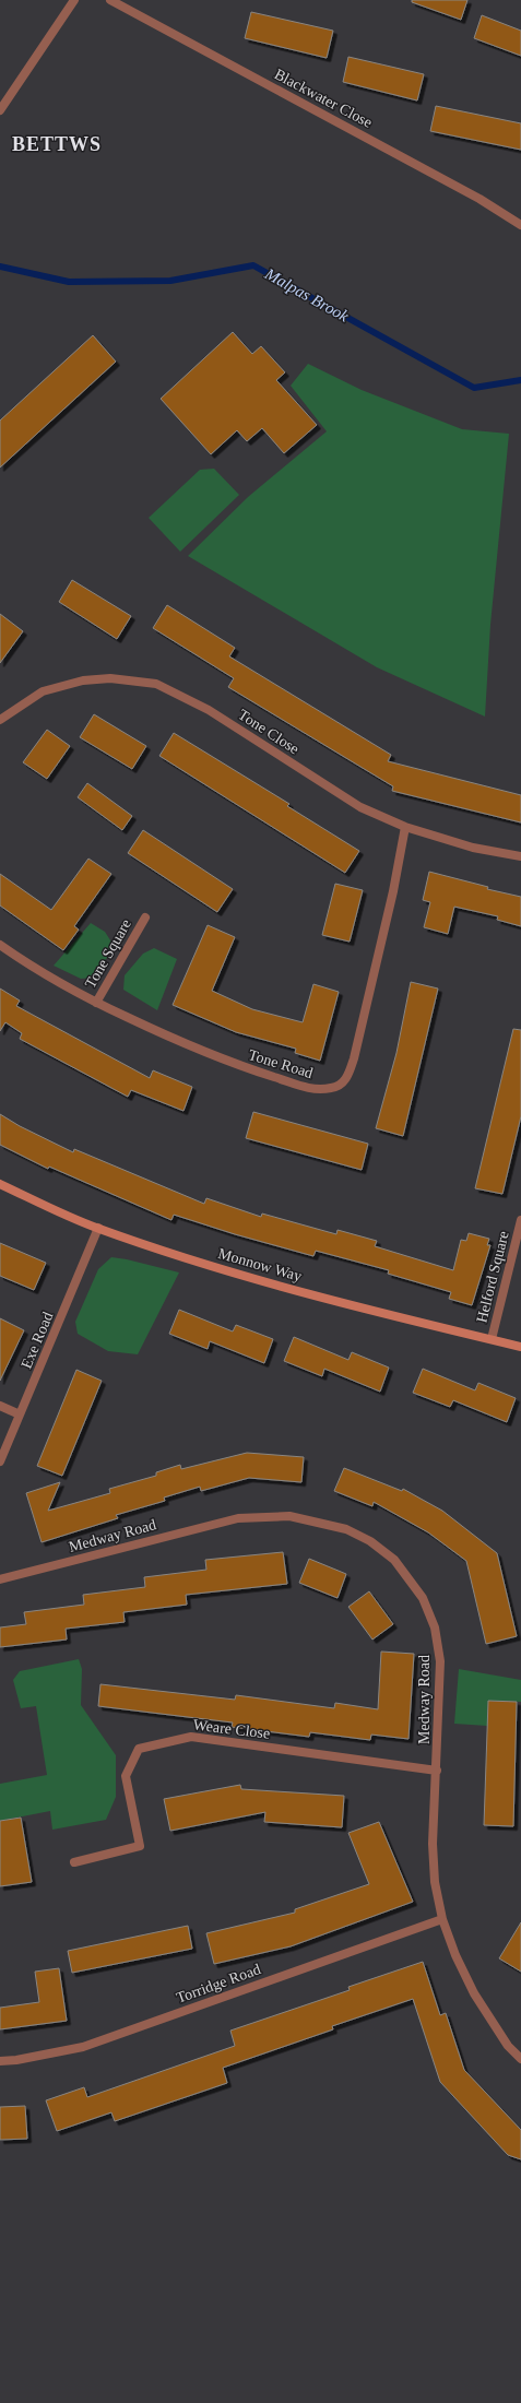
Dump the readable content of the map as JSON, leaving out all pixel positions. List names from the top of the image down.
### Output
{
  "streets": {
    "street": [
      "Blackwater Close",
      "Tone Close",
      "Tone Square",
      "Tone Road",
      "Monnow Way",
      "Helford Square",
      "Exe Road",
      "Medway Road",
      "Weare Close",
      "Torridge Road"
    ]
  },
  "crossings": [
    ["Tone Close", "Tone Road"],
    ["Tone Square", "Tone Road"],
    ["Monnow Way", "Helford Square"],
    ["Monnow Way", "Exe Road"],
    ["Medway Road", "Weare Close"],
    ["Medway Road", "Torridge Road"]
  ],
  "districts": ["BETTWS"],
  "water": ["Malpas Brook"]
}
